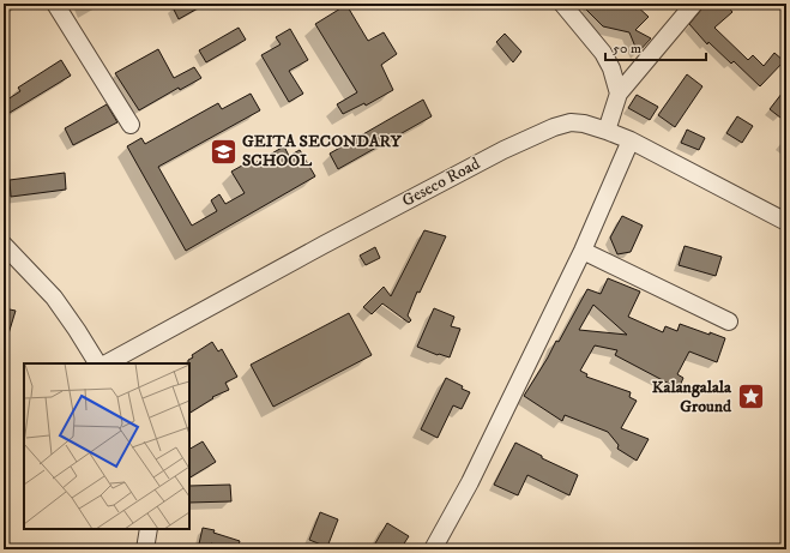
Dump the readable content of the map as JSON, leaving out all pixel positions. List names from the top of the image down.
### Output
{
  "streets": {
    "street": ["Geseco Road"]
  },
  "places": {
    "school or university": ["GEITA SECONDARY SCHOOL"],
    "place": ["Kalangalala Ground"]
  },
  "scale_bar": "50 m"
}
